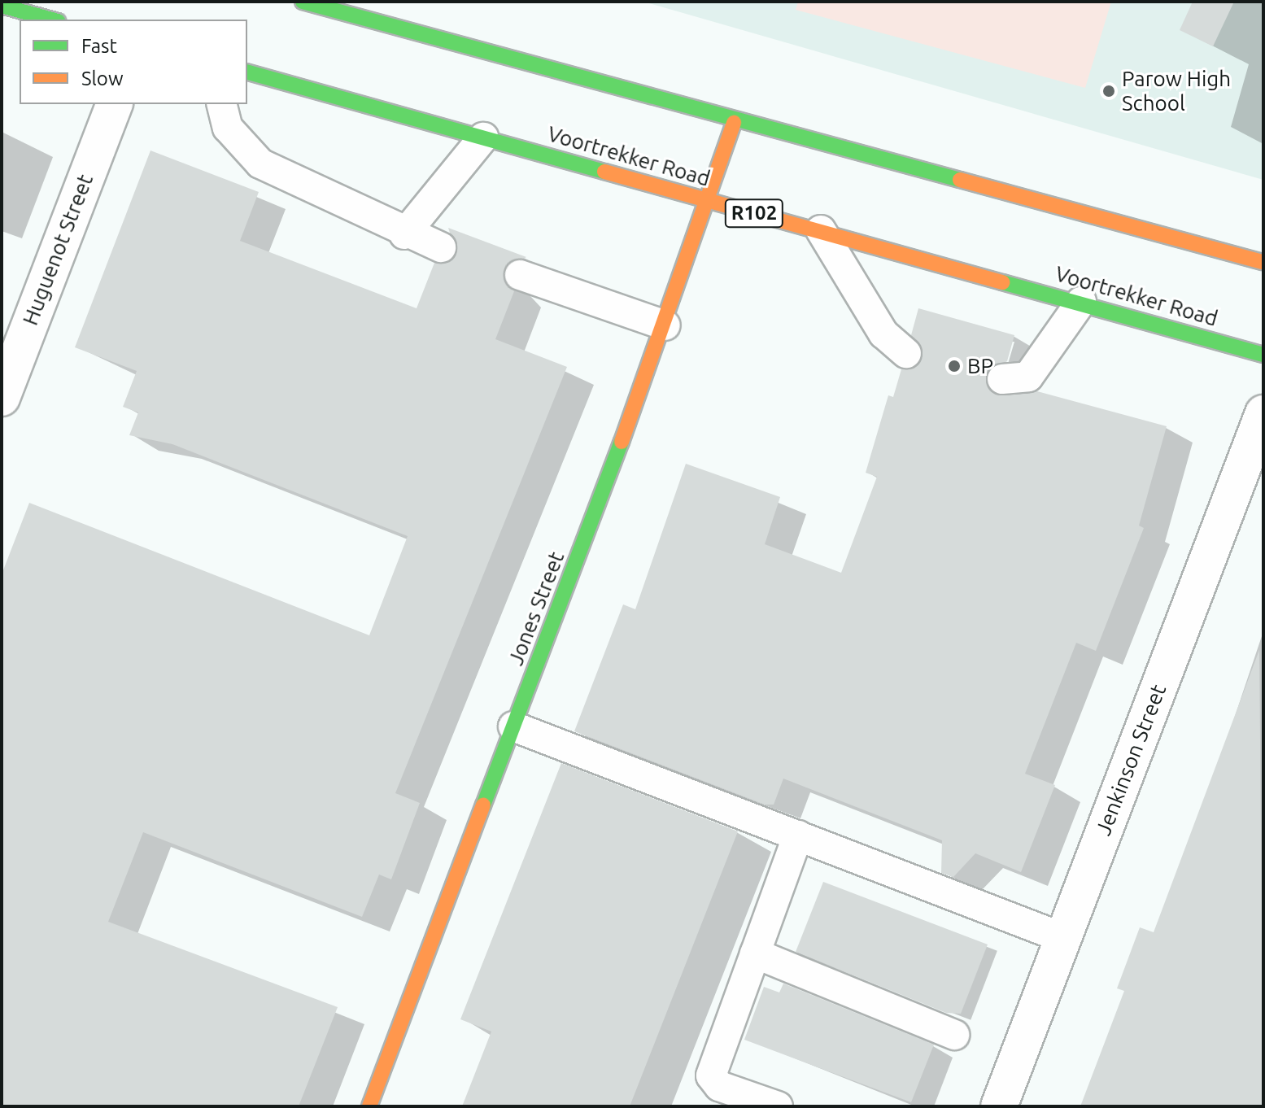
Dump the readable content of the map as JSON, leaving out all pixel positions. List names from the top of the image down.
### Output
{
  "streets": {
    "main road": ["Voortrekker Road", "R102", "Jones Street"],
    "street": ["Huguenot Street", "Jenkinson Street"]
  },
  "crossings": [
    ["Voortrekker Road", "Jones Street"]
  ],
  "places": ["Parow High School", "BP"],
  "legend": ["Fast", "Slow"]
}
